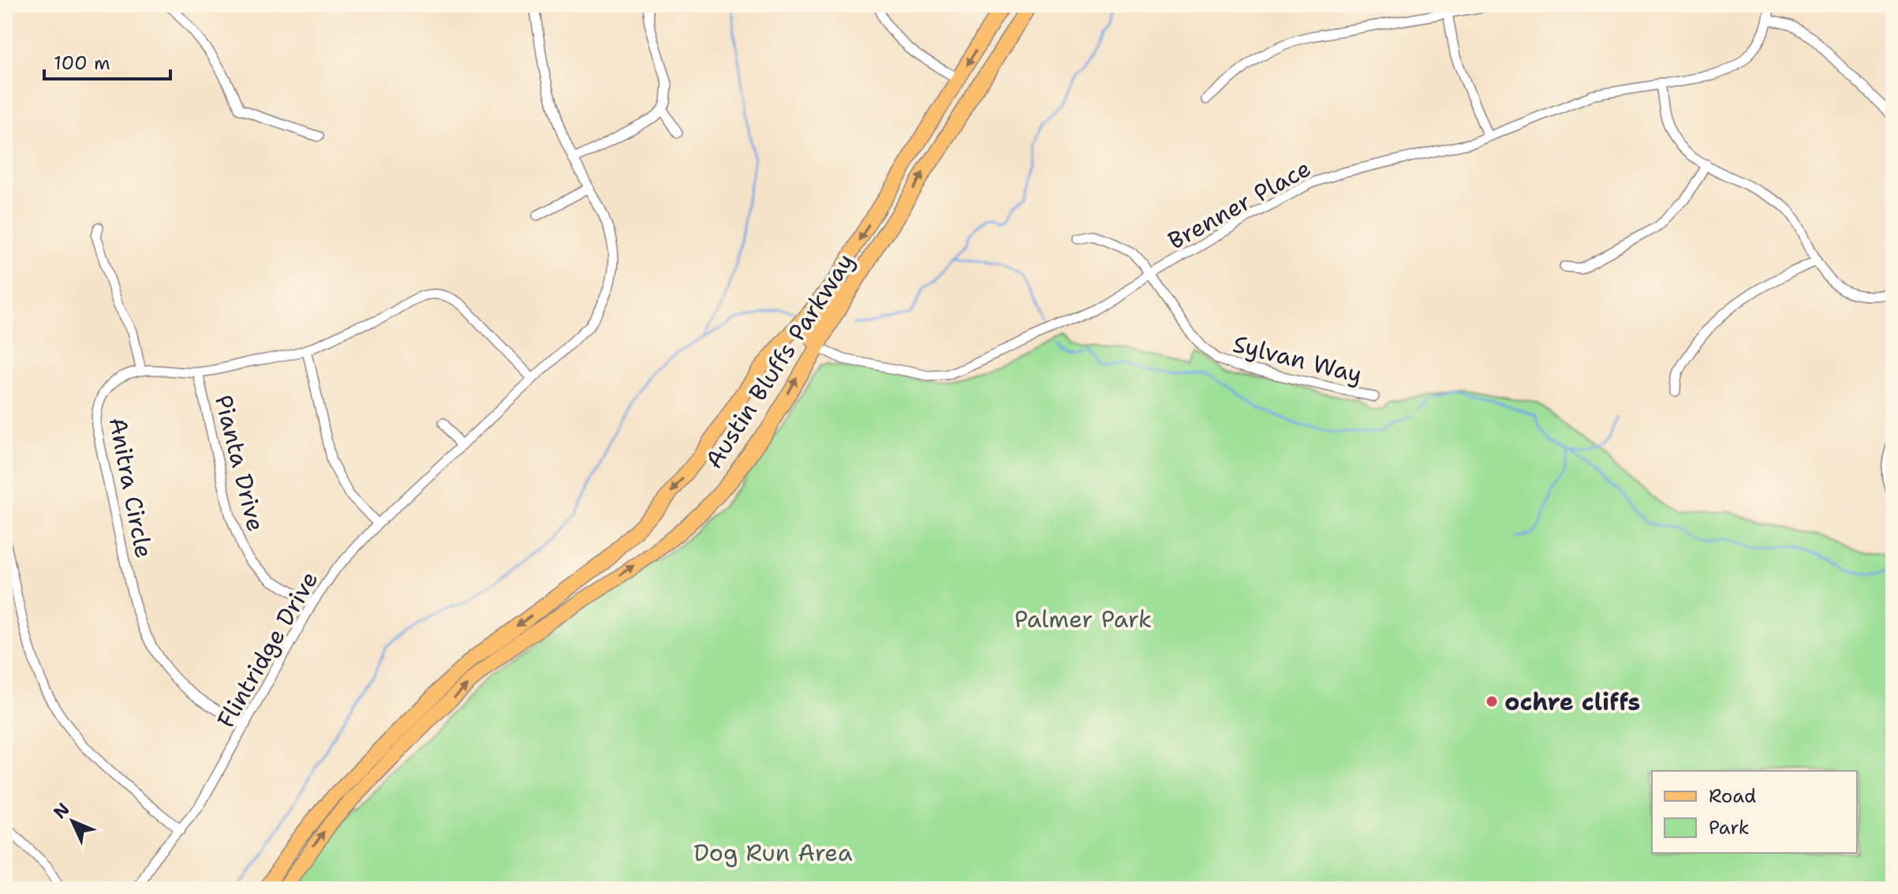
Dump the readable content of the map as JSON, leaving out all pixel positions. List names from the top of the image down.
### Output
{
  "streets": {
    "main road": ["Austin Bluffs Parkway"],
    "street": [
      "Brenner Place",
      "Sylvan Way",
      "Pianta Drive",
      "Anitra Circle",
      "Flintridge Drive"
    ]
  },
  "crossings": [
    ["Brenner Place", "Sylvan Way"],
    ["Brenner Place", "Austin Bluffs Parkway"],
    ["Pianta Drive", "Anitra Circle"],
    ["Pianta Drive", "Flintridge Drive"],
    ["Anitra Circle", "Flintridge Drive"]
  ],
  "parks": ["Palmer Park", "Dog Run Area"],
  "places": ["ochre cliffs"],
  "legend": ["Road", "Park"],
  "scale_bar": "100 m",
  "north": "top left"
}
